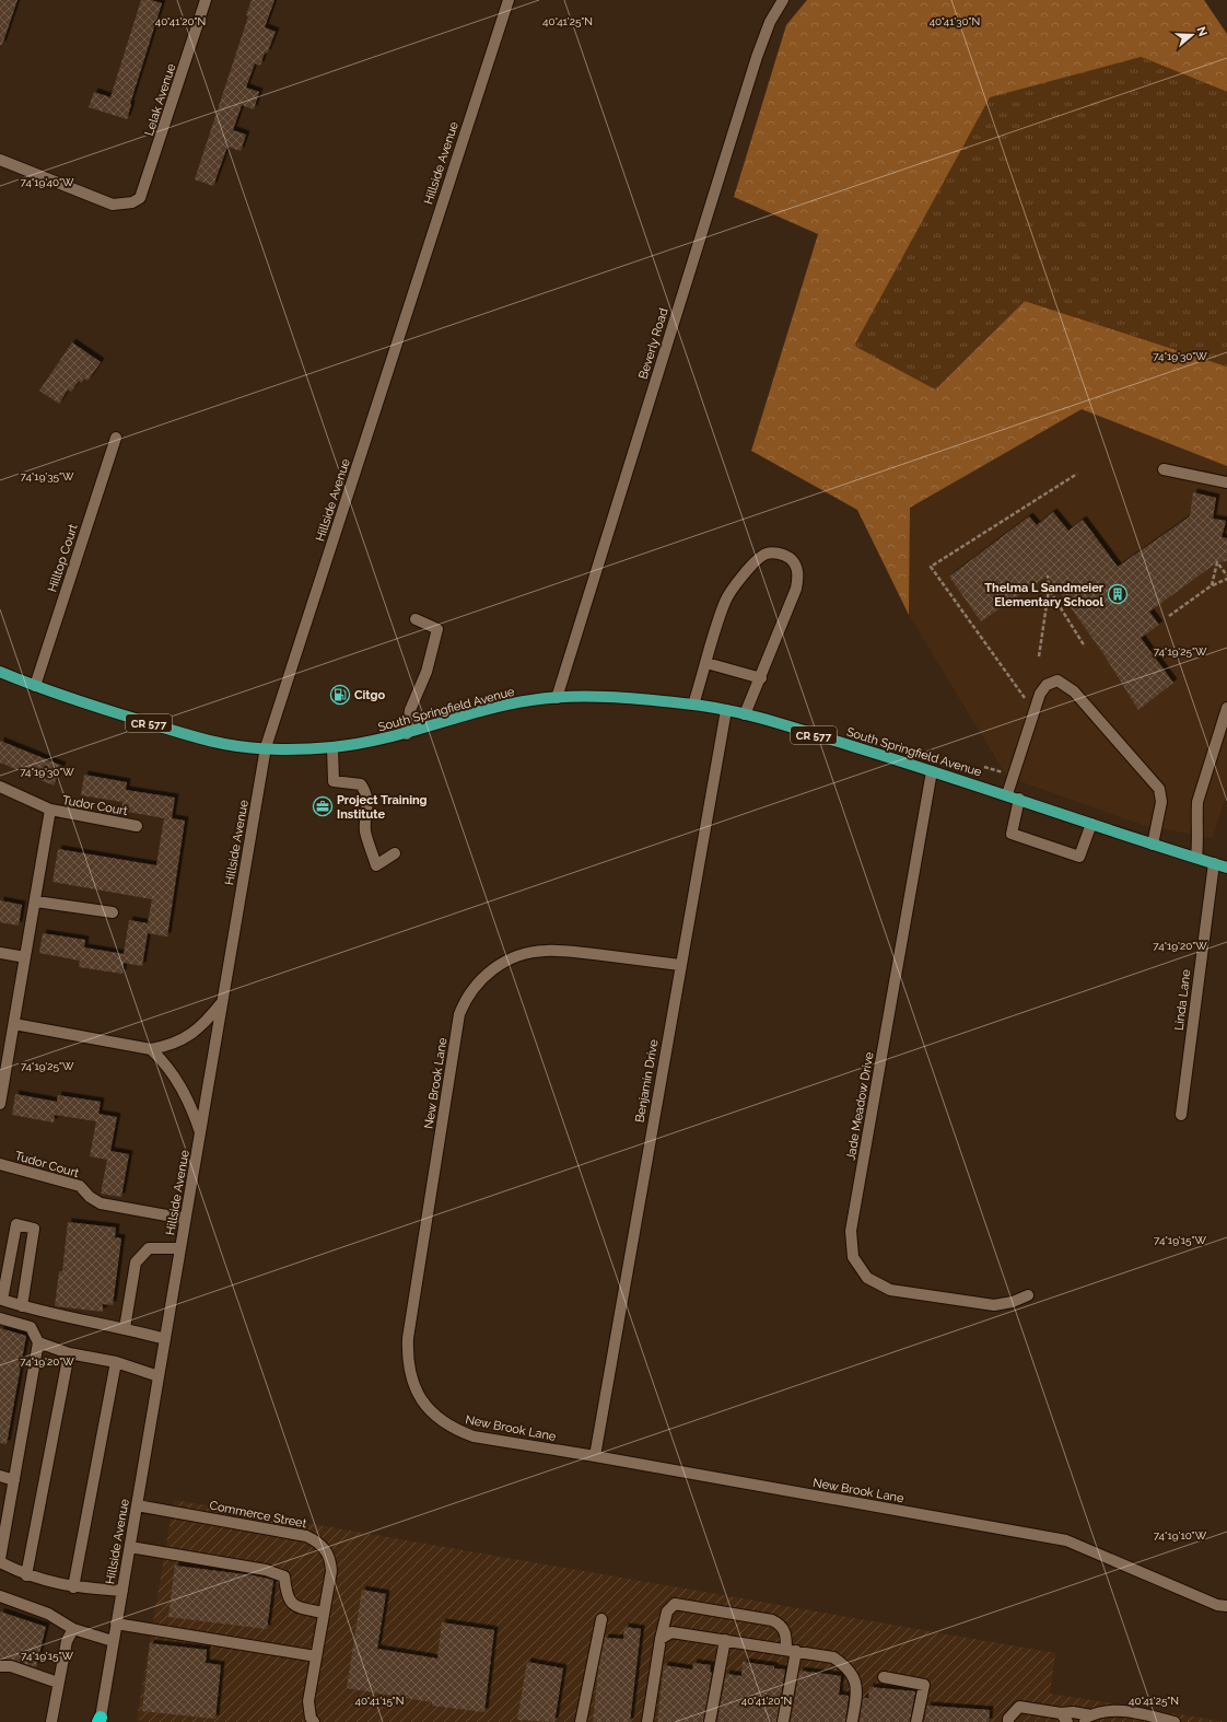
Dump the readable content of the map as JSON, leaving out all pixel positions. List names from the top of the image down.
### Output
{
  "streets": {
    "main road": ["South Springfield Avenue", "CR 577"],
    "street": [
      "Lelak Avenue",
      "Hillside Avenue",
      "Beverly Road",
      "Hilltop Court",
      "Tudor Court",
      "Linda Lane",
      "Benjamin Drive",
      "New Brook Lane",
      "Jade Meadow Drive",
      "Commerce Street"
    ]
  },
  "crossings": [
    ["Hillside Avenue", "South Springfield Avenue"],
    ["Hillside Avenue", "Tudor Court"],
    ["Hillside Avenue", "Commerce Street"],
    ["Beverly Road", "South Springfield Avenue"],
    ["Hilltop Court", "South Springfield Avenue"],
    ["South Springfield Avenue", "Linda Lane"],
    ["South Springfield Avenue", "Benjamin Drive"],
    ["South Springfield Avenue", "Jade Meadow Drive"],
    ["Benjamin Drive", "New Brook Lane"]
  ],
  "places": {
    "building": ["Thelma L Sandmeier Elementary School"],
    "fuel station": ["Citgo"],
    "office": ["Project Training Institute"]
  },
  "north": "right",
  "coordinates": [
    "40°41'30\"N",
    "40°41'20\"N",
    "40°41'25\"N",
    "74°19'40\"W",
    "74°19'30\"W",
    "74°19'35\"W",
    "74°19'25\"W",
    "74°19'20\"W",
    "74°19'15\"W",
    "74°19'10\"W",
    "40°41'15\"N"
  ]
}
